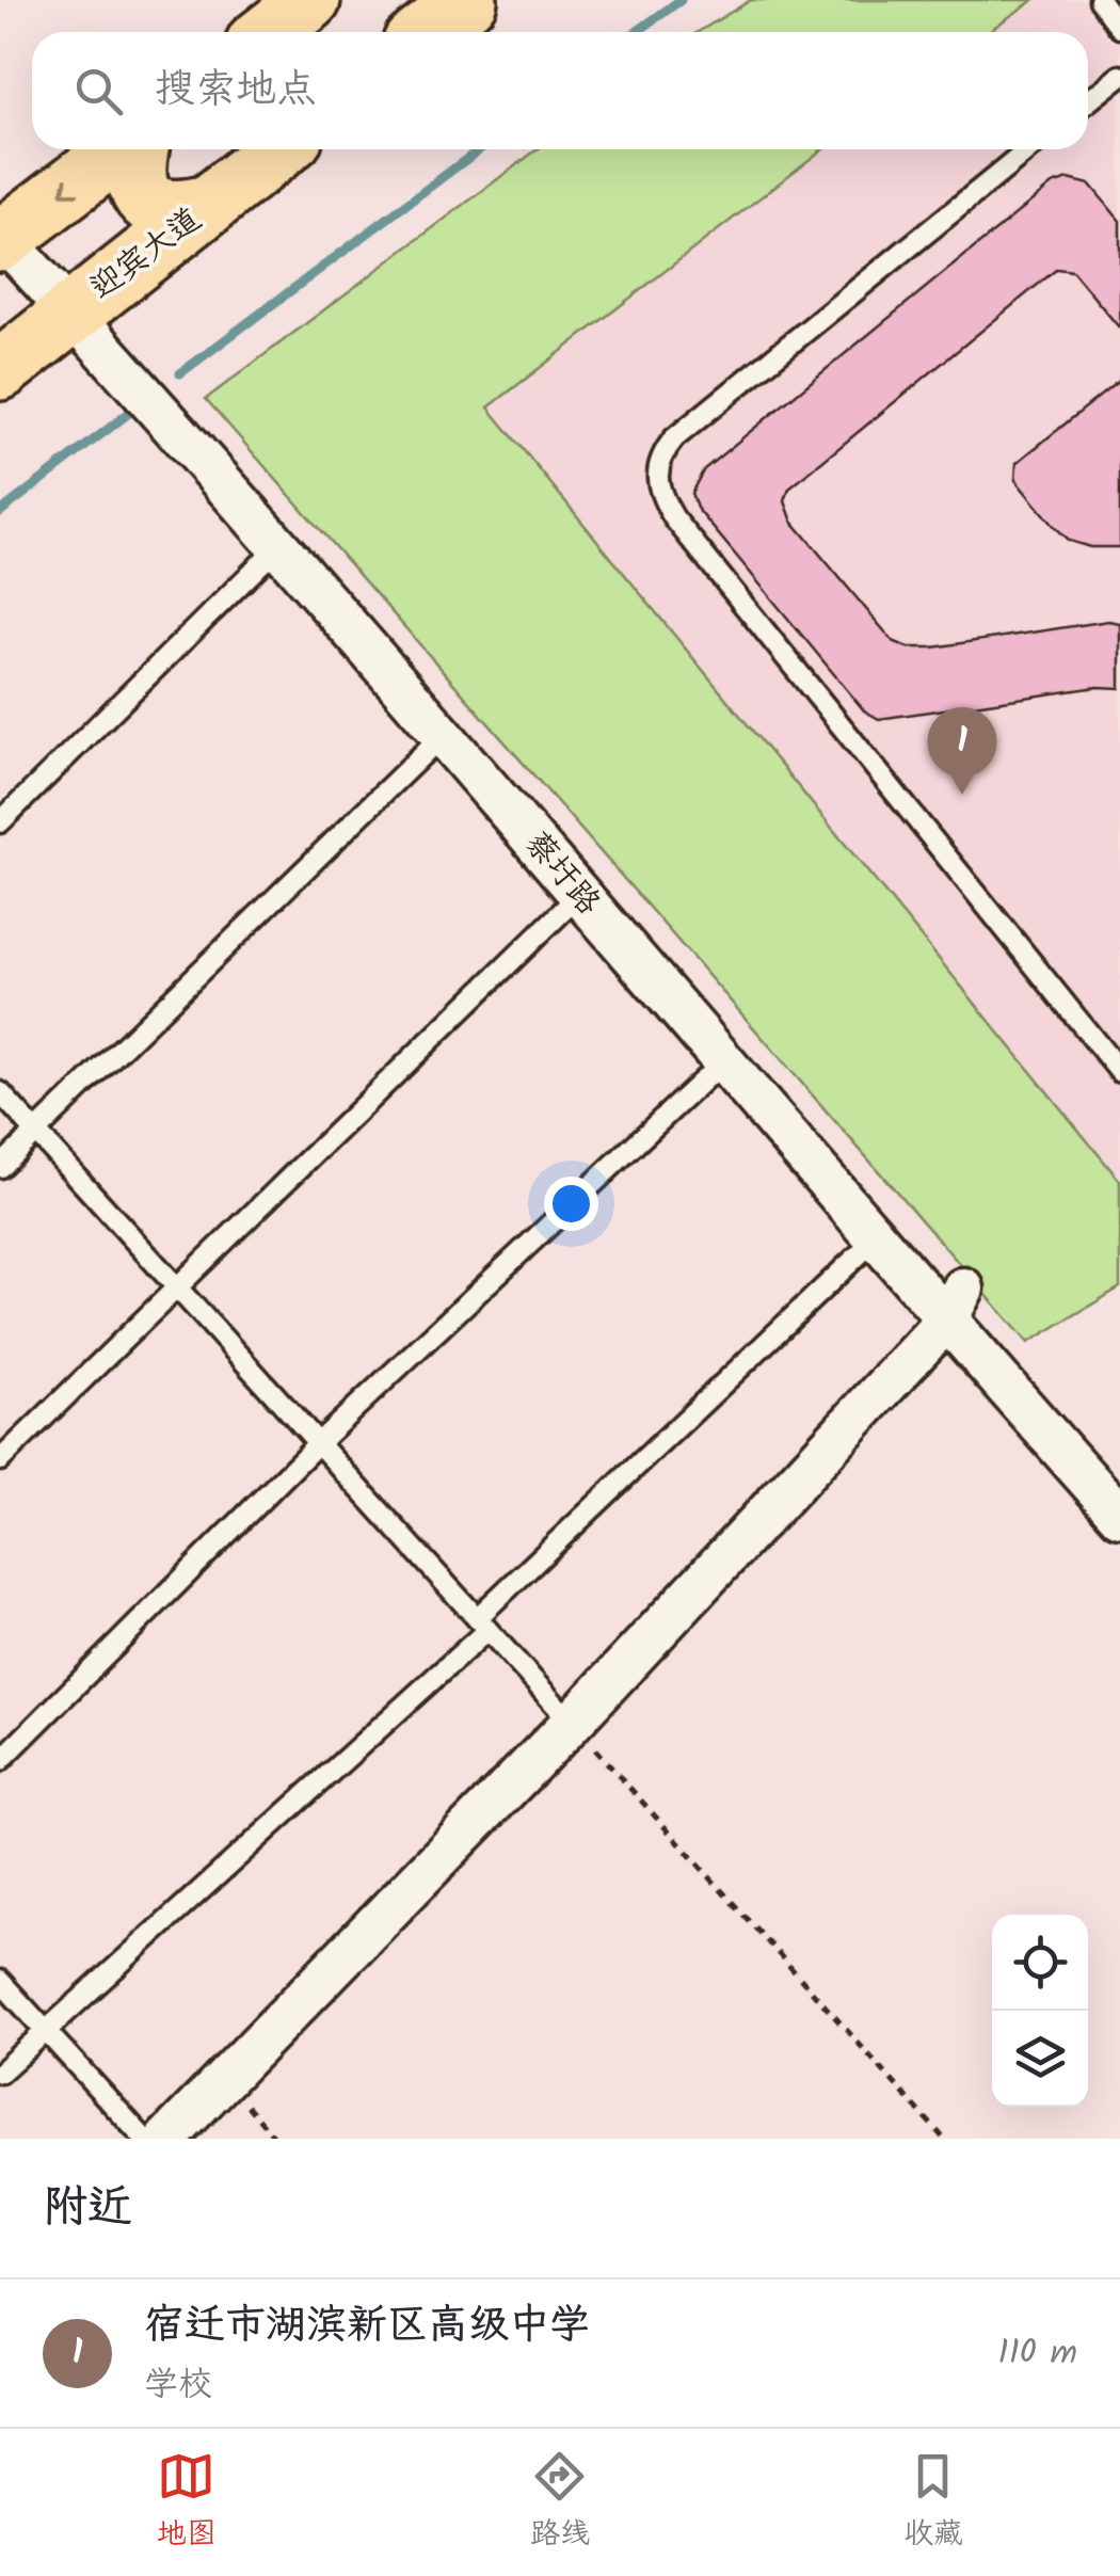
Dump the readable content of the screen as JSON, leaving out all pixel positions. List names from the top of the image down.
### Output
{
  "streets": {
    "main road": ["迎宾大道"],
    "street": ["蔡圩路"]
  },
  "crossings": [
    ["迎宾大道", "蔡圩路"]
  ],
  "page": {
    "search": "搜索地点",
    "pins": "1",
    "heading": "附近",
    "list": [
      {
        "mark": "1",
        "name": "宿迁市湖滨新区高级中学",
        "note": "学校",
        "value": "110 m"
      }
    ],
    "nav": ["地图", "路线", "收藏"]
  }
}
